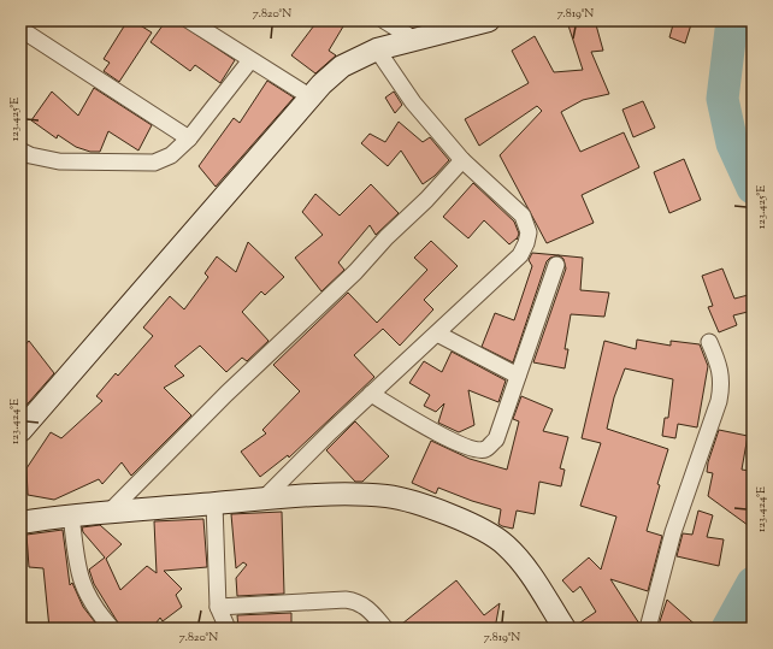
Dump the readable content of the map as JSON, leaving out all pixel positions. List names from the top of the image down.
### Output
{
  "coordinates": [
    "7.820°N",
    "7.819°N",
    "123.425°E",
    "123.424°E"
  ]
}
